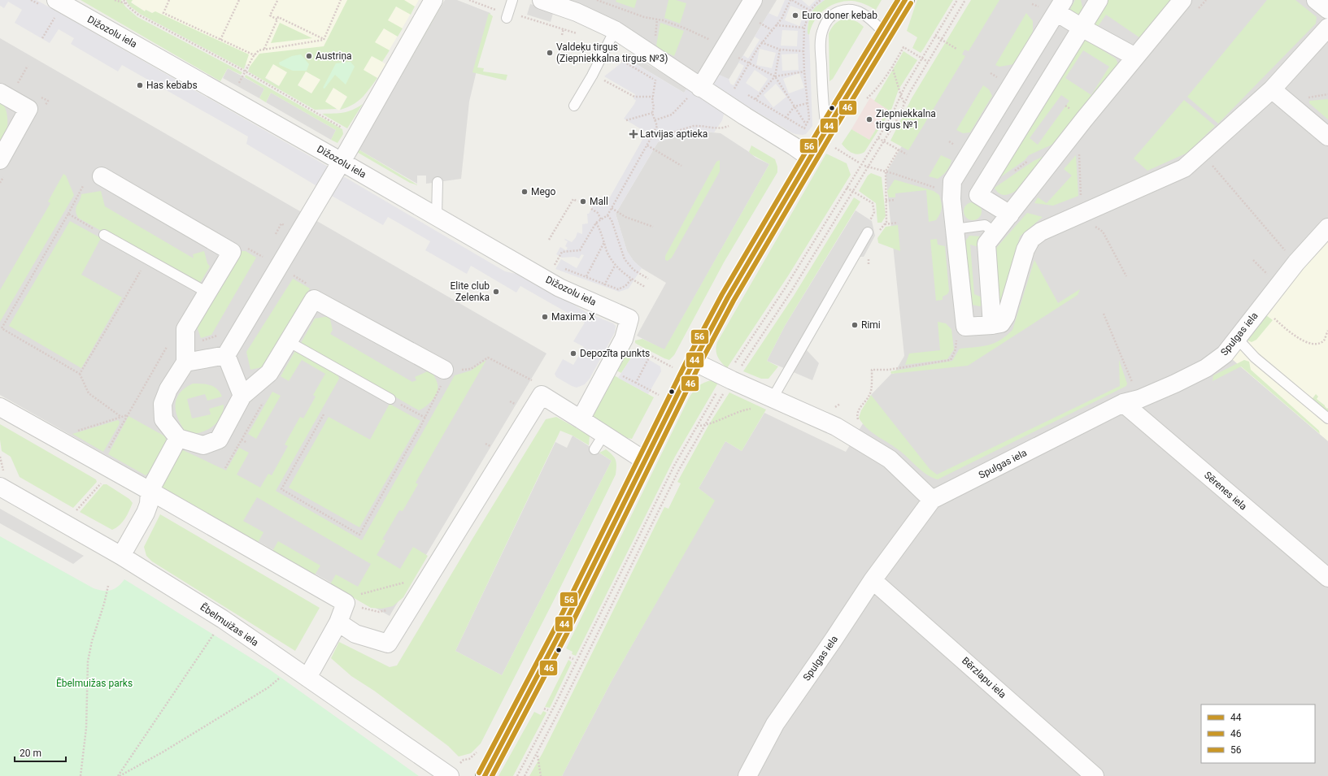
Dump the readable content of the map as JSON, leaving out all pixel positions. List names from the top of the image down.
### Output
{
  "streets": {
    "street": [
      "Dižozolu iela",
      "Spulgas iela",
      "Sērenes iela",
      "Ēbelmuižas iela",
      "Bērzlapu iela"
    ]
  },
  "crossings": [
    ["Spulgas iela", "Sērenes iela"],
    ["Spulgas iela", "Bērzlapu iela"]
  ],
  "parks": ["Ēbelmuižas parks"],
  "places": {
    "other": [
      "Euro doner kebab",
      "Valdeķu tirgus (Ziepniekkalna tirgus №3)",
      "Austriņa",
      "Has kebabs",
      "Ziepniekkalna tirgus №1",
      "Mego",
      "Mall",
      "Elite club Zelenka",
      "Maxima X",
      "Rimi",
      "Depozīta punkts"
    ],
    "health": ["Latvijas aptieka"]
  },
  "lines": ["transit line 44", "transit line 56", "transit line 46"],
  "legend": ["44", "46", "56"],
  "scale_bar": "20 m"
}
